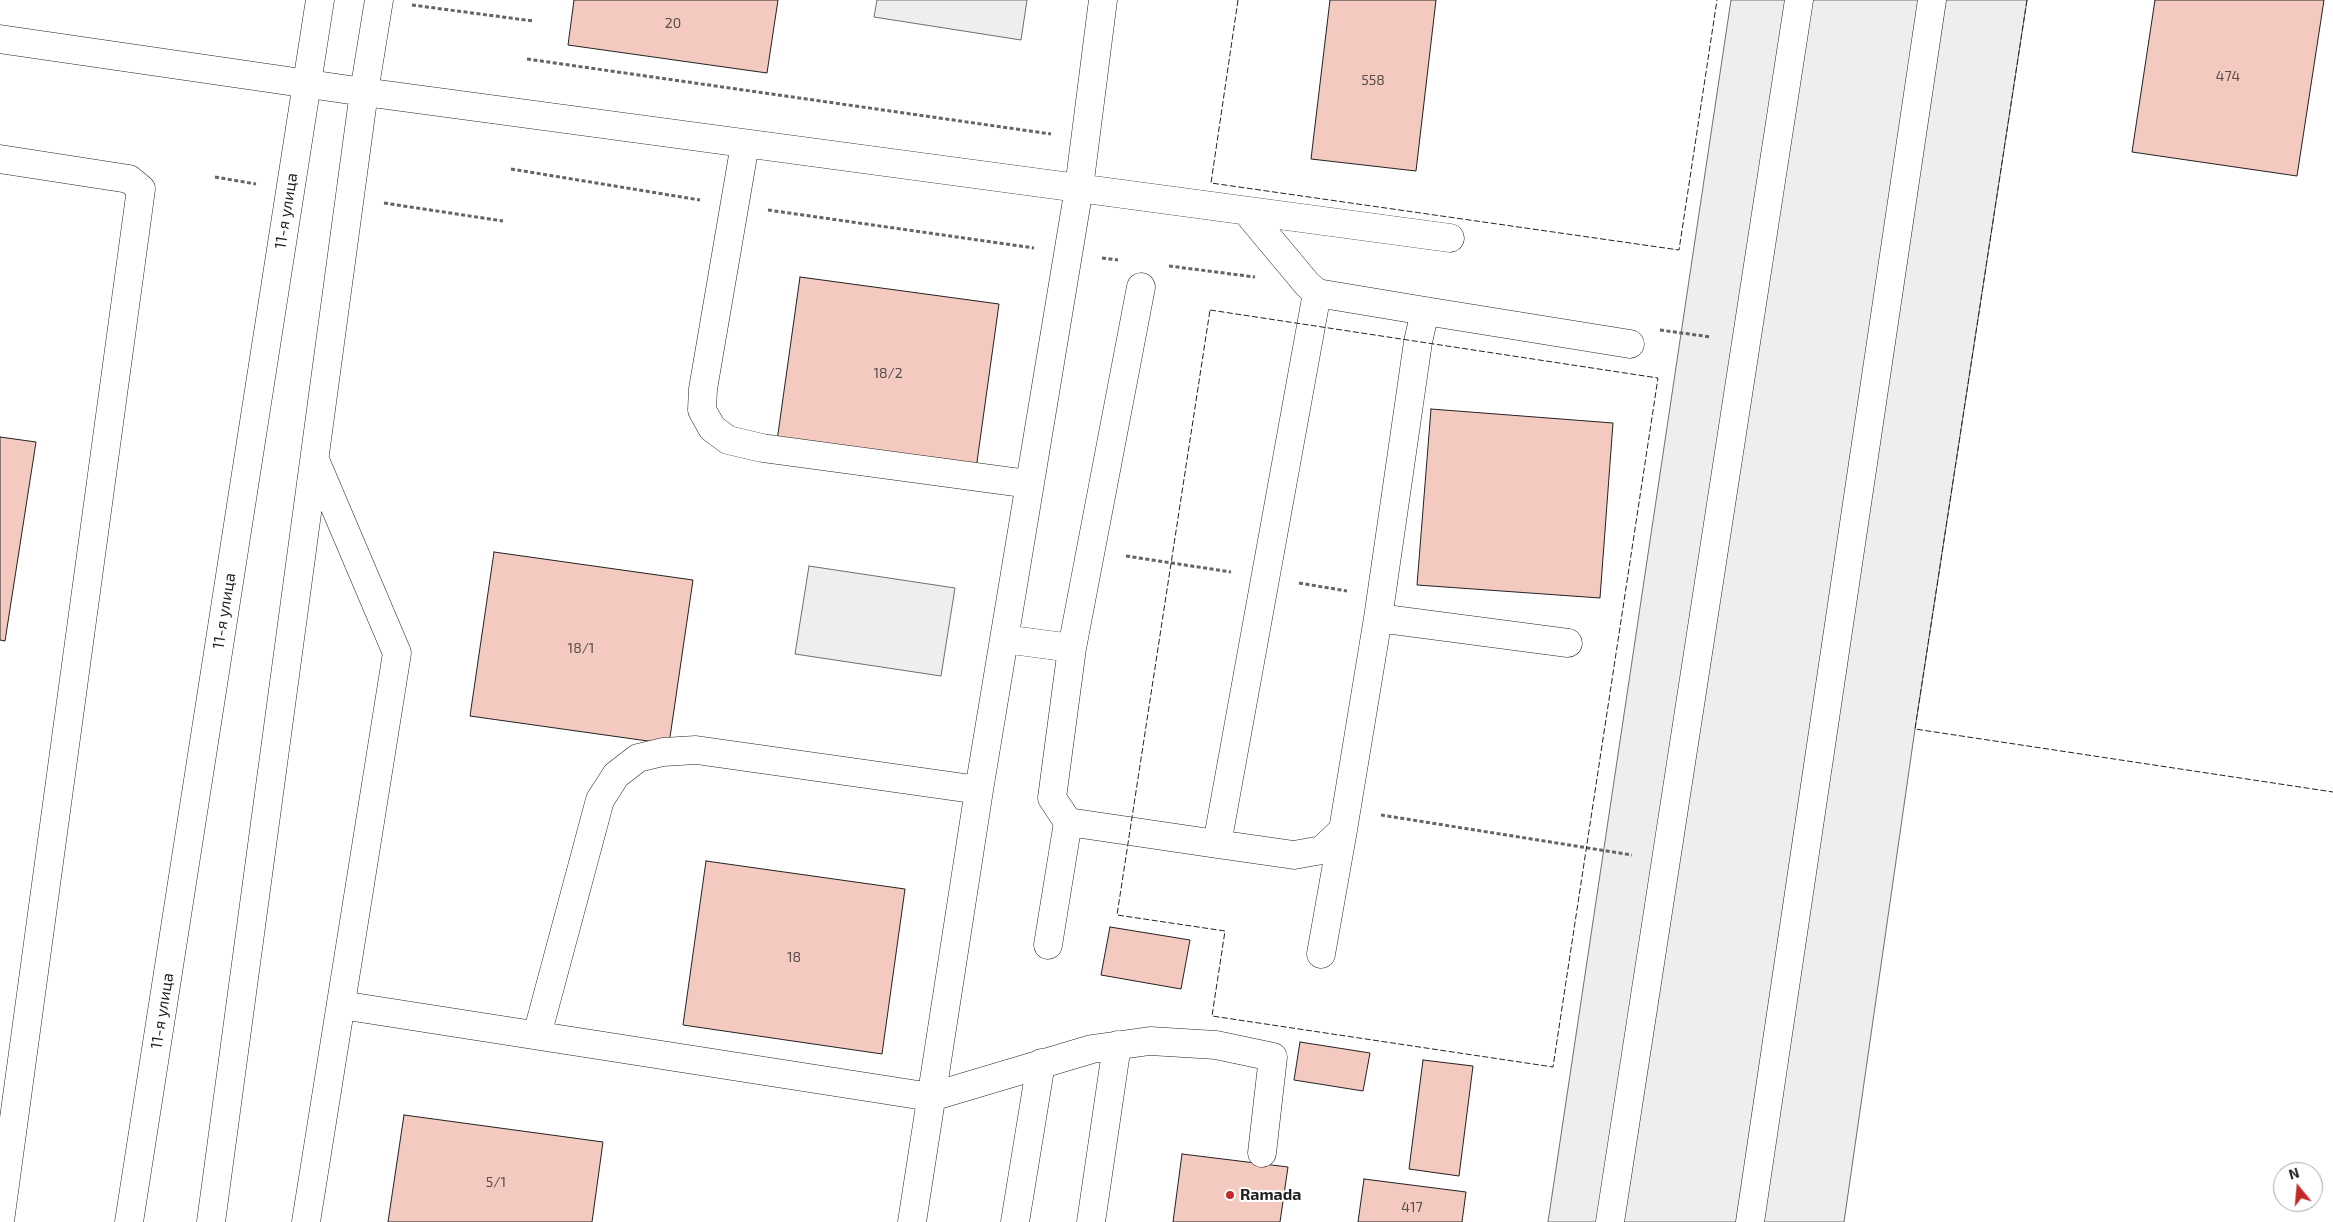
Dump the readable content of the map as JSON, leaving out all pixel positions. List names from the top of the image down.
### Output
{
  "streets": {
    "street": ["11-я улица"]
  },
  "places": ["Ramada"],
  "house_numbers": [
    "20",
    "474",
    "558",
    "18/2",
    "18/1",
    "18",
    "5/1",
    "417"
  ],
  "north": "top"
}
